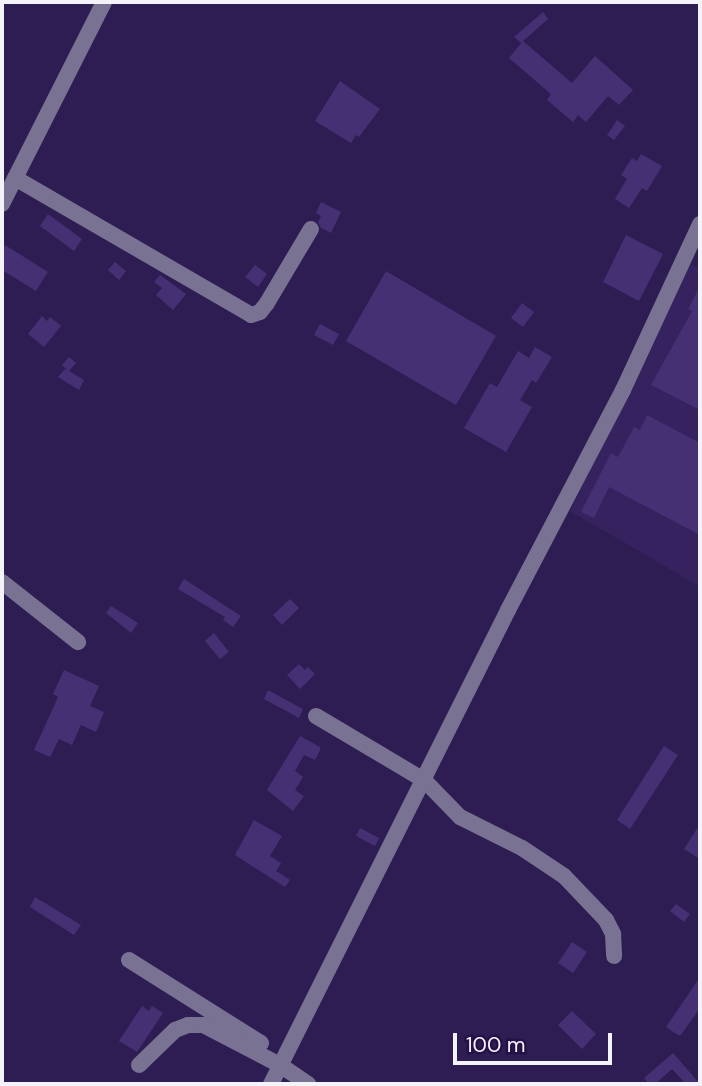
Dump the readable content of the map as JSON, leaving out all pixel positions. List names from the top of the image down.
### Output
{
  "scale_bar": "100 m"
}
